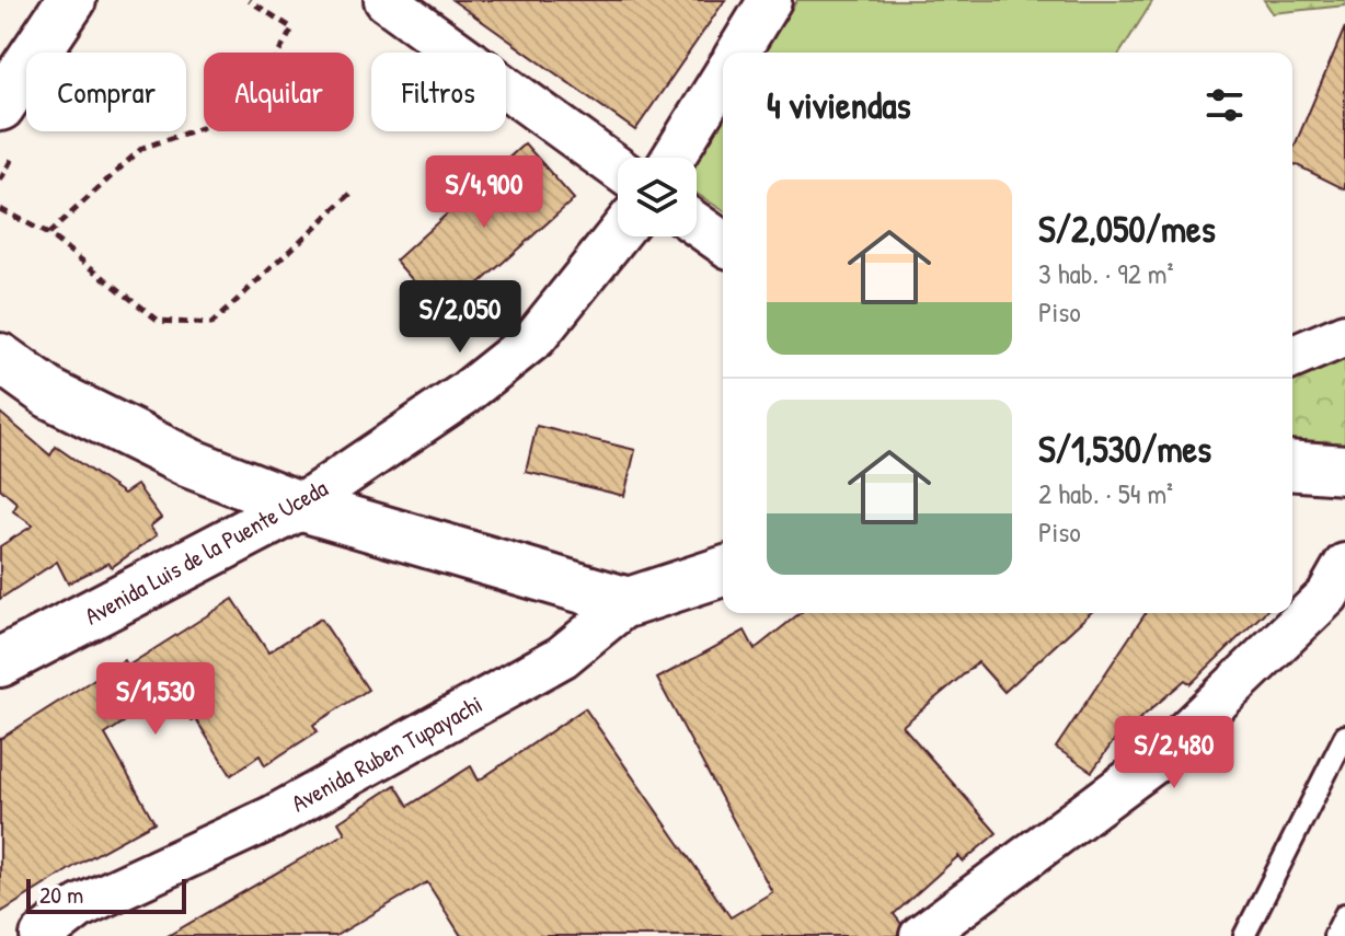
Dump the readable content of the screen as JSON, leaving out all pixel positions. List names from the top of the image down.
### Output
{
  "streets": {
    "main road": ["Avenida Luis de la Puente Uceda", "Avenida Ruben Tupayachi"]
  },
  "scale_bar": "20 m",
  "page": {
    "chip": ["Comprar", "Alquilar", "Filtros"],
    "heading": "4 viviendas",
    "price": [
      "S/4,900",
      "S/2,050",
      "S/1,530",
      "S/2,480"
    ],
    "list": [
      {
        "name": "S/2,050/mes",
        "note": "3 hab. · 92 m² · Piso"
      },
      {
        "name": "S/1,530/mes",
        "note": "2 hab. · 54 m² · Piso"
      }
    ],
    "scale": "20 m"
  }
}
